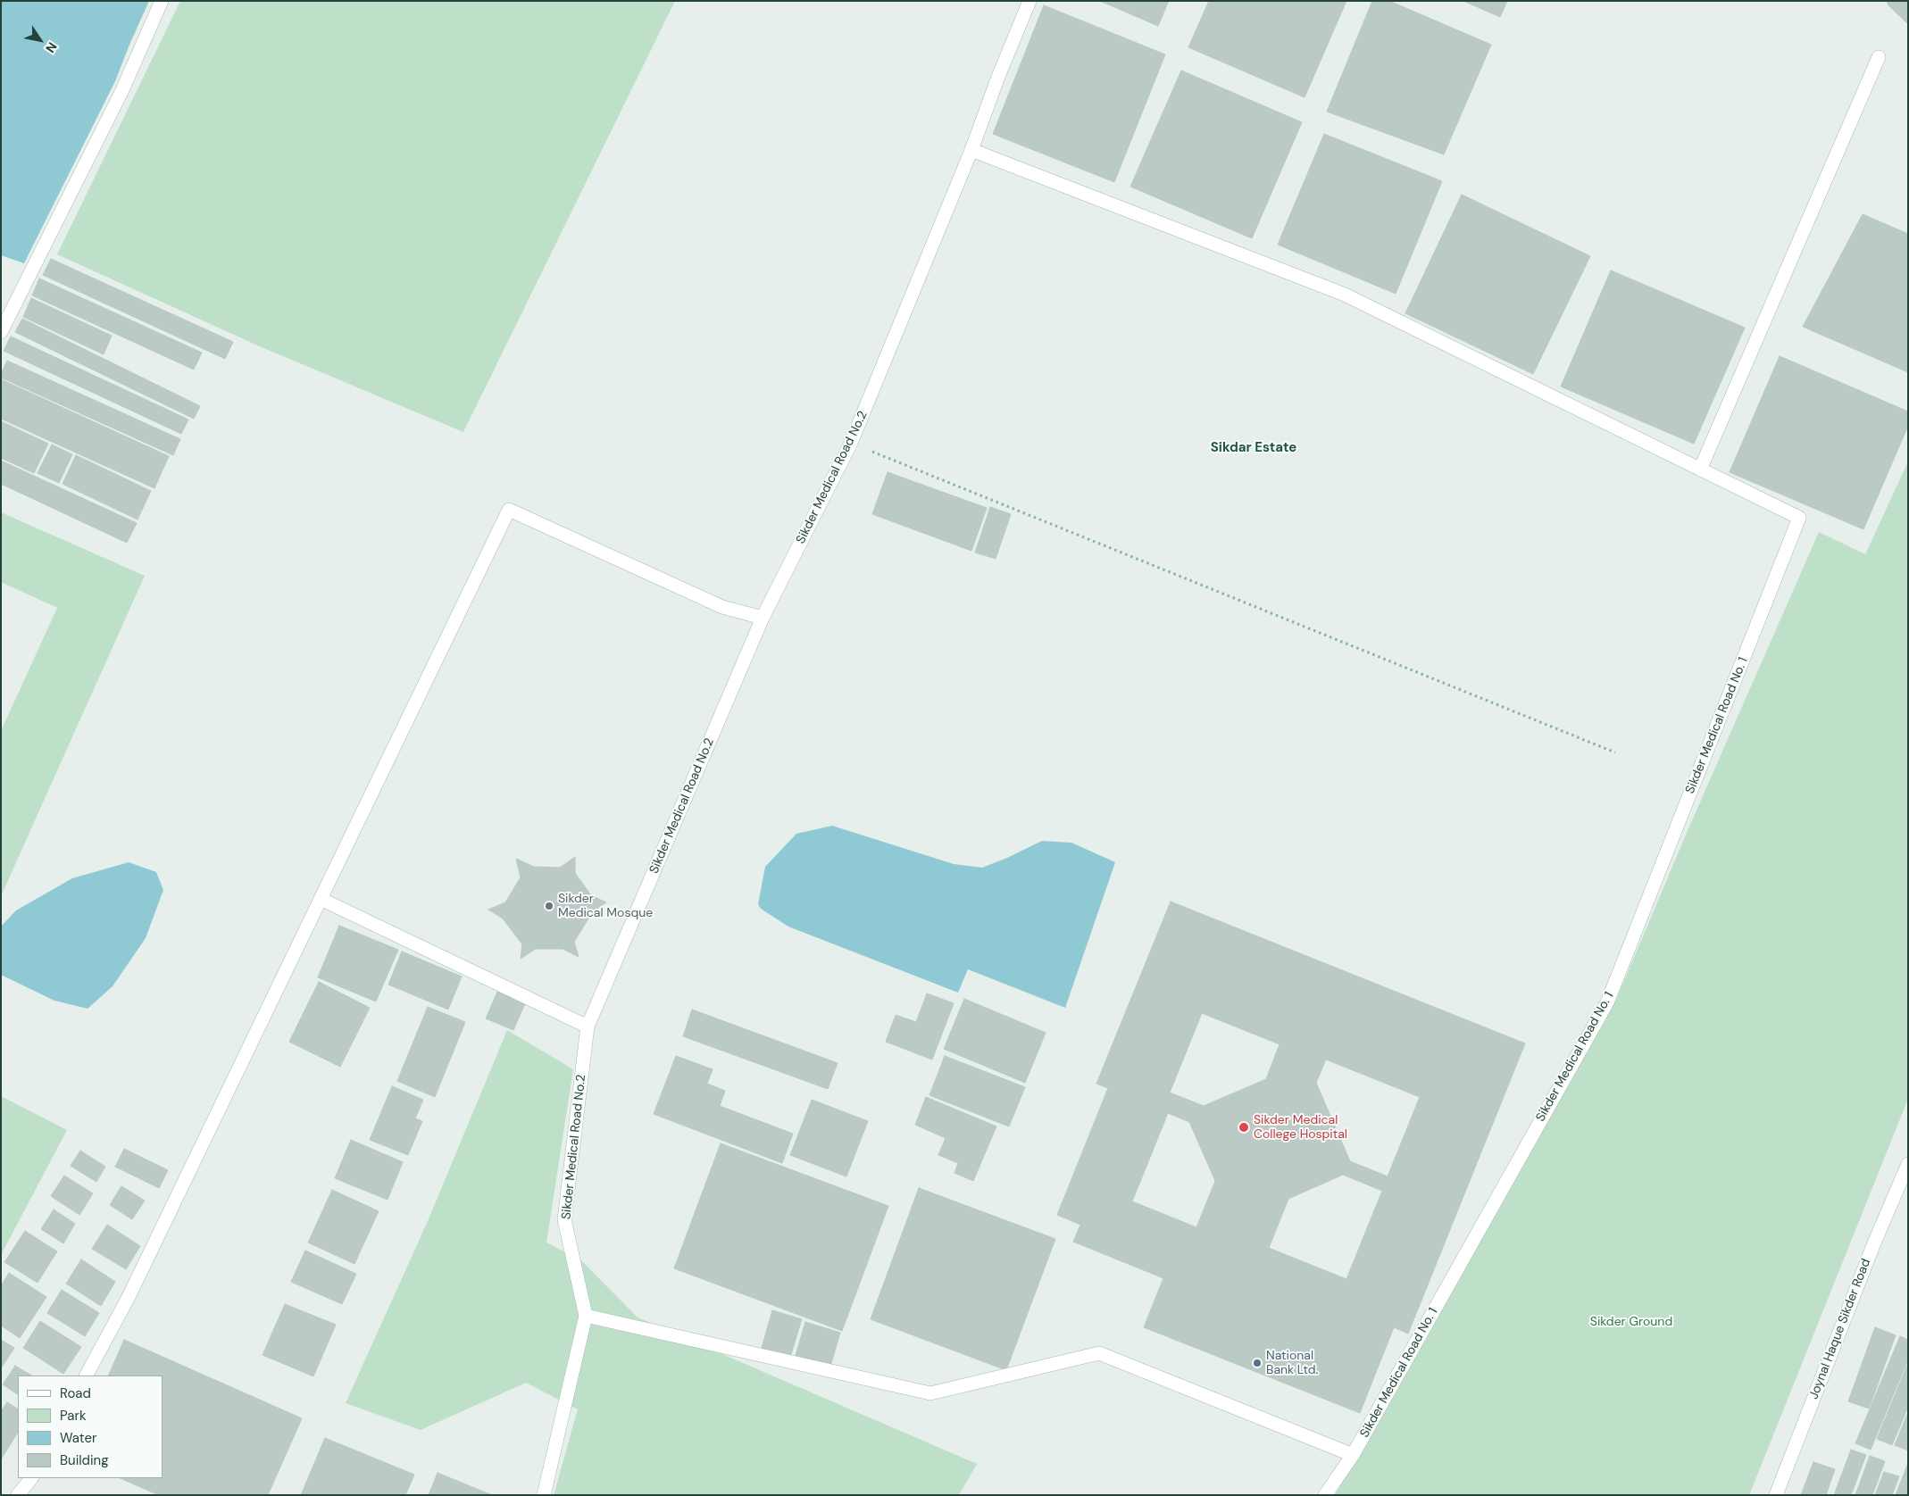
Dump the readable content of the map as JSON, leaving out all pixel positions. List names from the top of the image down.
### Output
{
  "streets": {
    "street": ["Sikder Medical Road No.2", "Sikder Medical Road No. 1", "Joynal Haque Sikder Road"]
  },
  "districts": ["Sikdar Estate"],
  "parks": ["Sikder Ground"],
  "places": ["Sikder Medical Mosque", "Sikder Medical College Hospital", "National Bank Ltd."],
  "legend": [
    "Road",
    "Park",
    "Water",
    "Building"
  ],
  "north": "bottom right"
}
